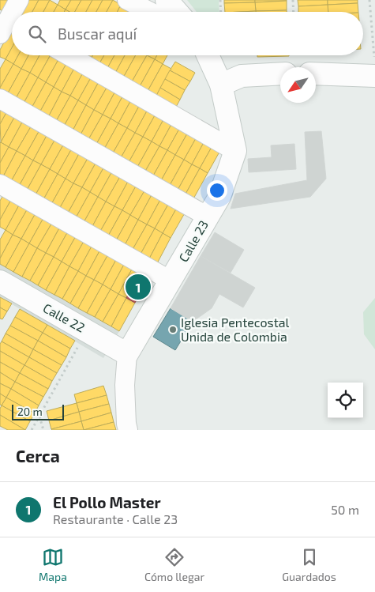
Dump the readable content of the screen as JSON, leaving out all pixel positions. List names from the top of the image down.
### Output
{
  "streets": {
    "main road": ["Calle 23", "Calle 22"]
  },
  "crossings": [
    ["Calle 23", "Calle 22"]
  ],
  "places": ["Iglesia Pentecostal Unida de Colombia"],
  "scale_bar": "20 m",
  "north": "bottom left",
  "page": {
    "search": "Buscar aquí",
    "pins": "1",
    "scale": "20 m",
    "heading": "Cerca",
    "list": [
      {
        "mark": "1",
        "name": "El Pollo Master",
        "note": "Restaurante · Calle 23",
        "value": "50 m"
      }
    ],
    "nav": ["Mapa", "Cómo llegar", "Guardados"]
  }
}
